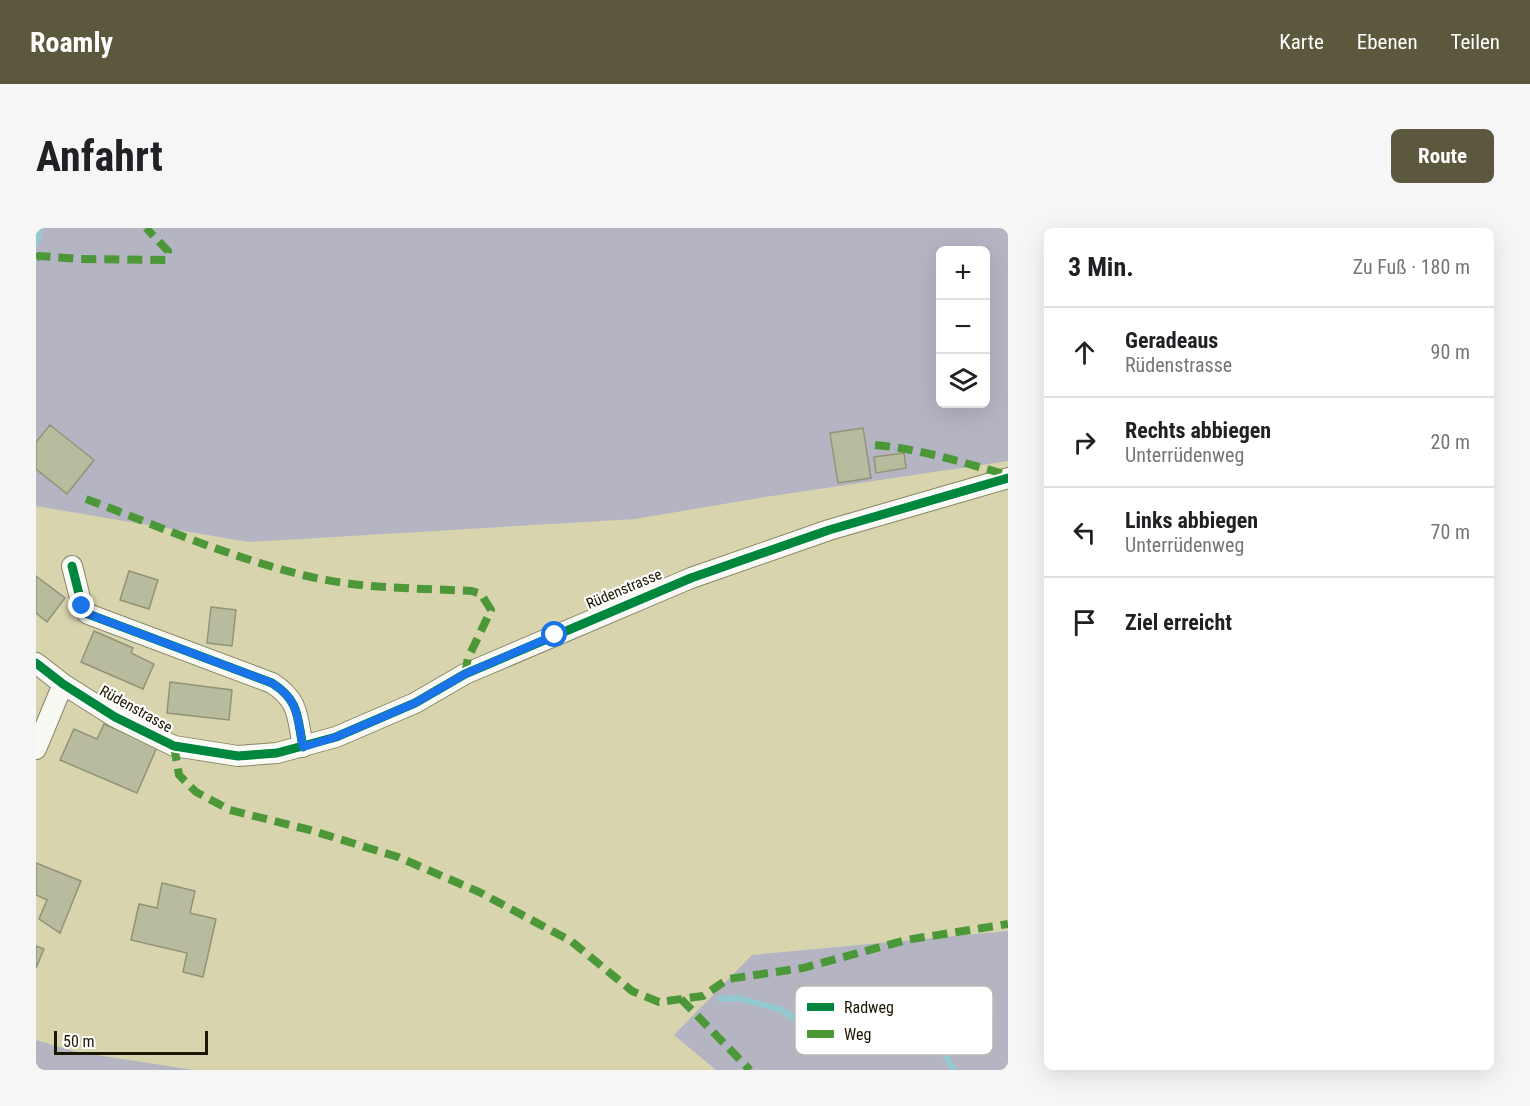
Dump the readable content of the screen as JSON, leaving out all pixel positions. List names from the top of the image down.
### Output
{
  "streets": {
    "street": ["Rüdenstrasse"]
  },
  "legend": ["Radweg", "Weg"],
  "scale_bar": "50 m",
  "page": {
    "header": "Roamly",
    "nav": ["Karte", "Ebenen", "Teilen"],
    "buttons": "Route",
    "title": "Anfahrt",
    "heading": ["3 Min.", "Zu Fuß · 180 m"],
    "map_buttons": ["+", "−"],
    "list": [
      ["Geradeaus", "Rüdenstrasse", "90 m"],
      ["Rechts abbiegen", "Unterrüdenweg", "20 m"],
      ["Links abbiegen", "Unterrüdenweg", "70 m"],
      "Ziel erreicht"
    ],
    "scale": "50 m"
  }
}
